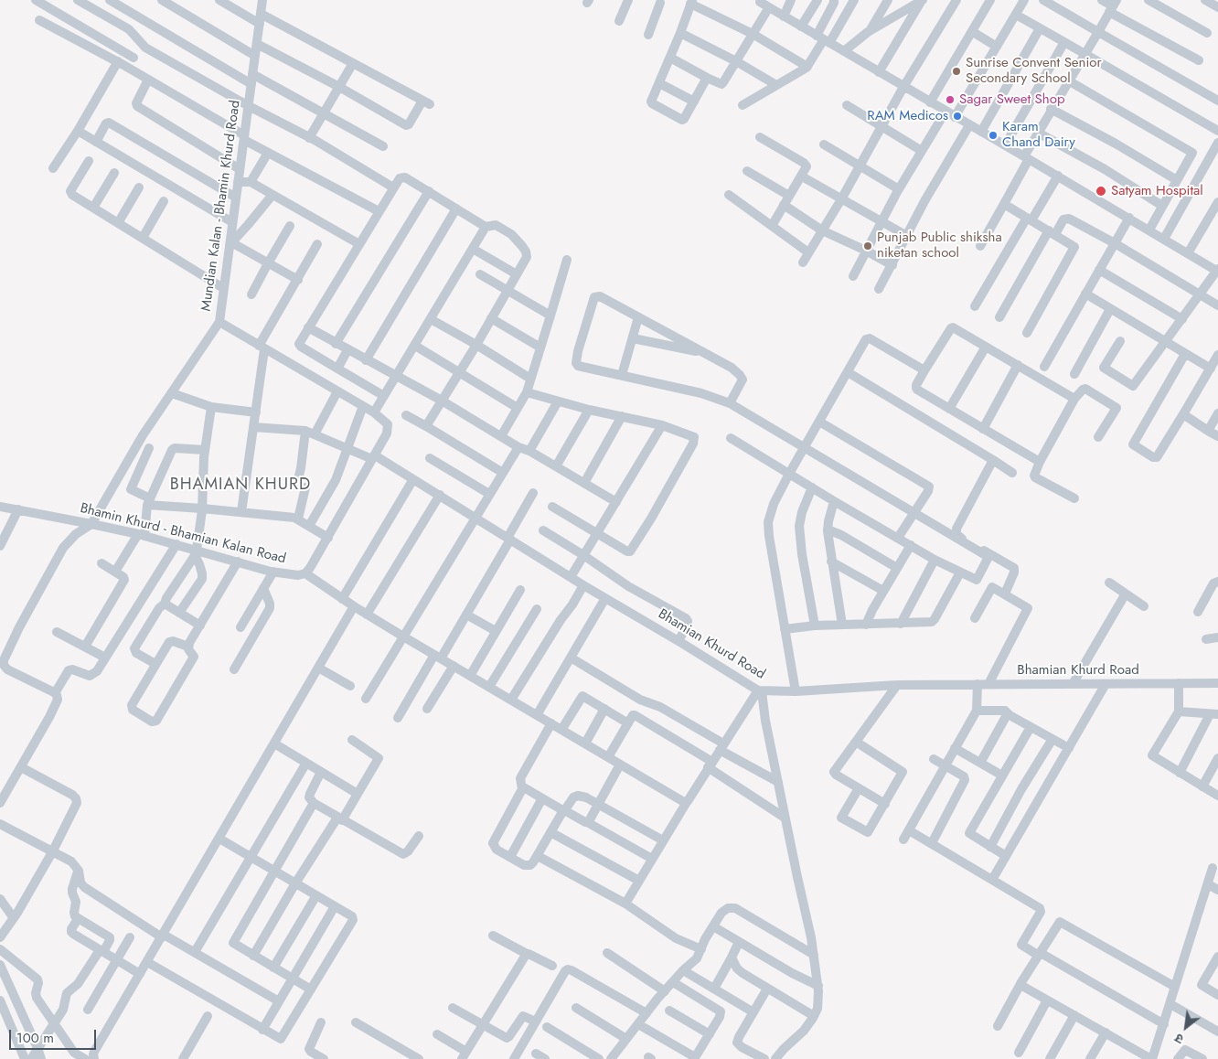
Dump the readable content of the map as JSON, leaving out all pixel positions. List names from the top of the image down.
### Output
{
  "streets": {
    "street": ["Mundian Kalan - Bhamin Khurd Road", "Bhamin Khurd - Bhamian Kalan Road", "Bhamian Khurd Road"]
  },
  "crossings": [
    ["Mundian Kalan - Bhamin Khurd Road", "Bhamian Khurd Road"]
  ],
  "districts": ["BHAMIAN KHURD"],
  "places": [
    "Sunrise Convent Senior Secondary School",
    "Sagar Sweet Shop",
    "RAM Medicos",
    "Karam Chand Dairy",
    "Satyam Hospital",
    "Punjab Public shiksha niketan school"
  ],
  "scale_bar": "100 m",
  "north": "bottom left"
}
